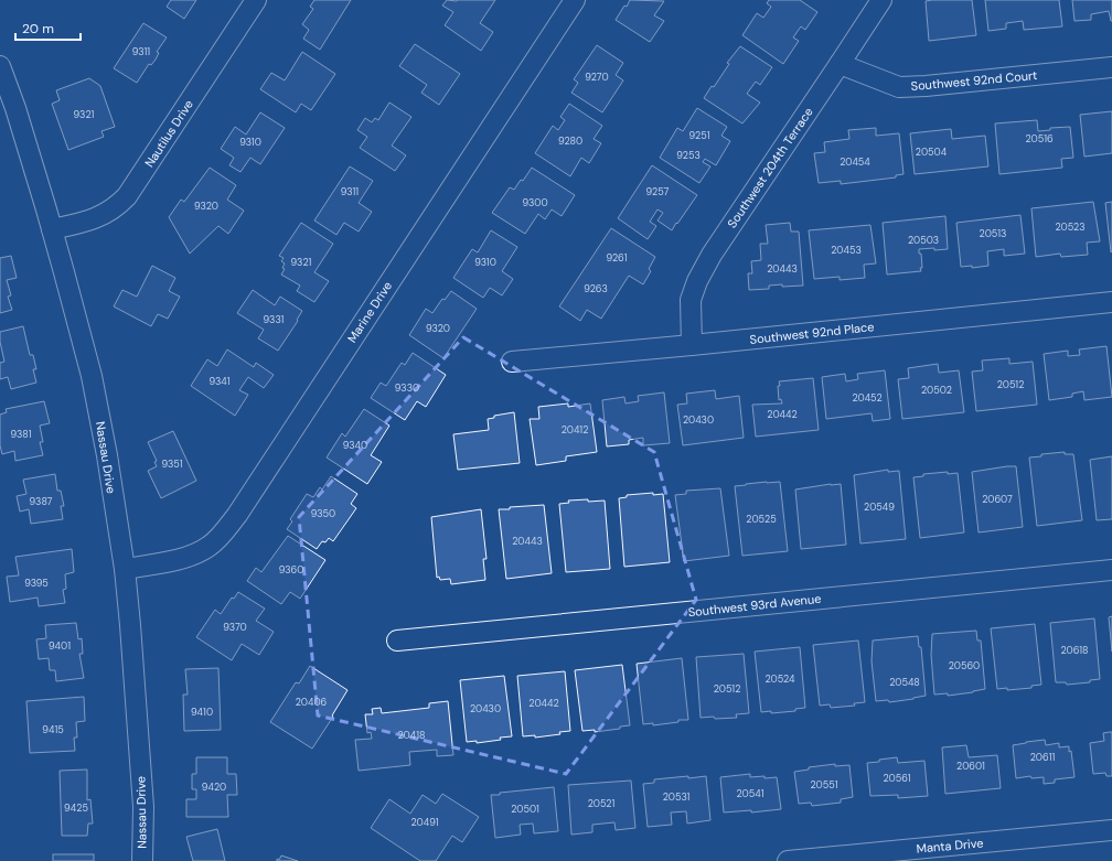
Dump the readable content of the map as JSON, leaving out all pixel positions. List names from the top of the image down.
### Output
{
  "streets": {
    "street": [
      "Southwest 92nd Court",
      "Nautilus Drive",
      "Southwest 204th Terrace",
      "Marine Drive",
      "Southwest 92nd Place",
      "Nassau Drive",
      "Southwest 93rd Avenue",
      "Manta Drive"
    ]
  },
  "crossings": [
    ["Southwest 92nd Court", "Southwest 204th Terrace"],
    ["Nautilus Drive", "Nassau Drive"],
    ["Southwest 204th Terrace", "Southwest 92nd Place"],
    ["Marine Drive", "Nassau Drive"]
  ],
  "house_numbers": [
    "9311",
    "9270",
    "9321",
    "9251",
    "20516",
    "9280",
    "9310",
    "20504",
    "9253",
    "20454",
    "9311",
    "9257",
    "9300",
    "9320",
    "20523",
    "20513",
    "20503",
    "20453",
    "9261",
    "9321",
    "9310",
    "20443",
    "9263",
    "9331",
    "9320",
    "9341",
    "20512",
    "9330",
    "20502",
    "20452",
    "20442",
    "20430",
    "20412",
    "9381",
    "9340",
    "9351",
    "20607",
    "9387",
    "20549",
    "9350",
    "20525",
    "20443",
    "9360",
    "9395",
    "9370",
    "9401",
    "20618",
    "20560",
    "20524",
    "20548",
    "20512",
    "20406",
    "20442",
    "20430",
    "9410",
    "9415",
    "20418",
    "20611",
    "20601",
    "20561",
    "20551",
    "9420",
    "20541",
    "20531",
    "20521",
    "9425",
    "20501",
    "20491"
  ],
  "scale_bar": "20 m"
}
